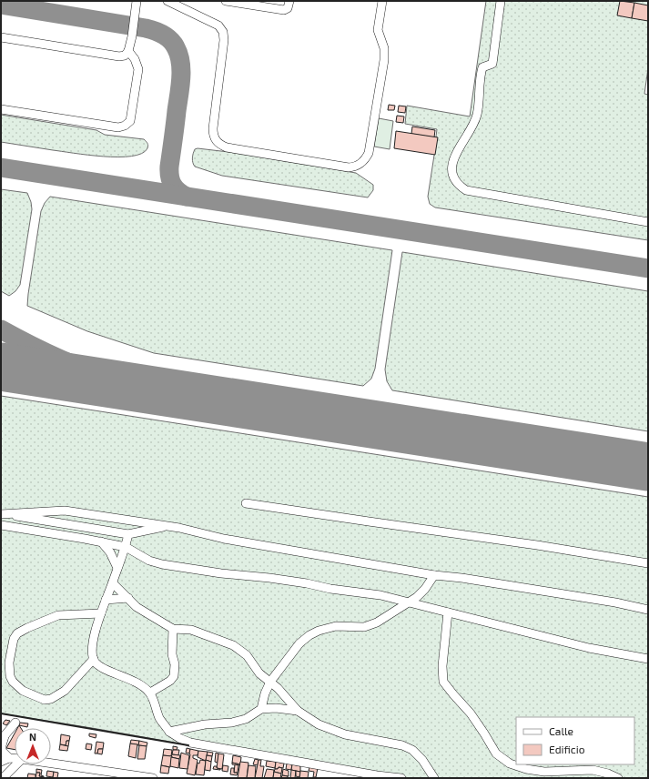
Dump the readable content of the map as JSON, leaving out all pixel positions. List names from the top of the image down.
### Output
{
  "legend": ["Calle", "Edificio"],
  "north": "top"
}
